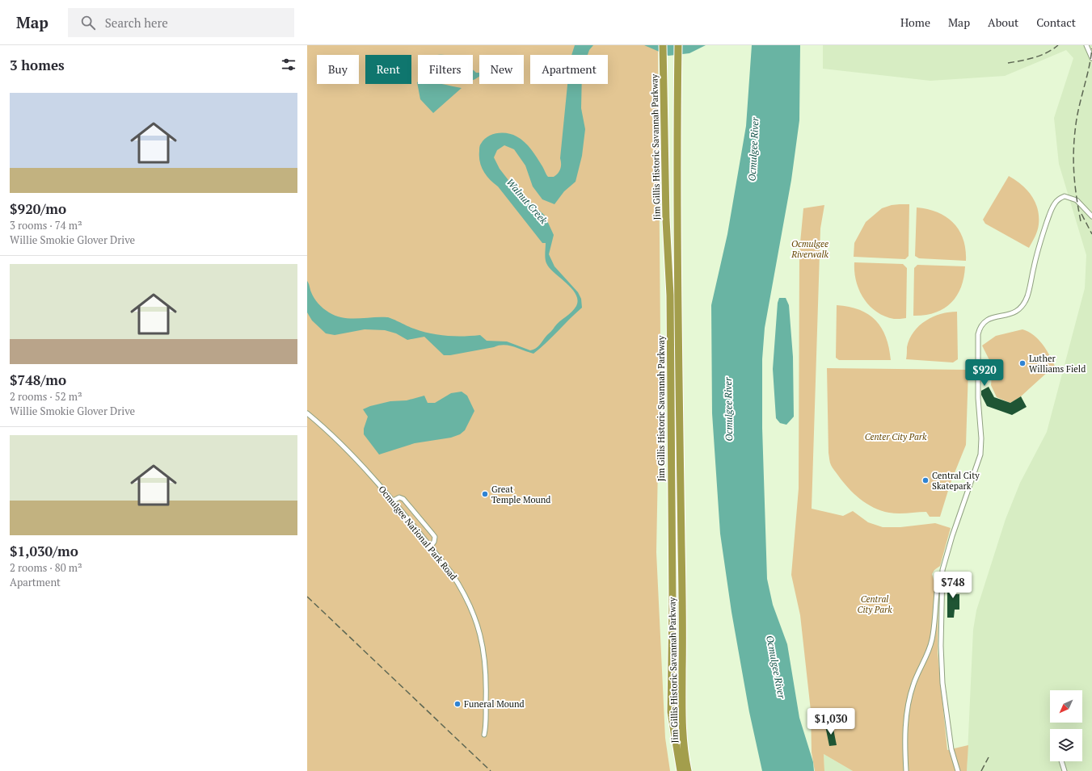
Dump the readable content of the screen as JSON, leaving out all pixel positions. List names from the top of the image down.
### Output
{
  "streets": {
    "highway": ["Jim Gillis Historic Savannah Parkway"],
    "street": ["Ocmulgee National Park Road"]
  },
  "water": ["Ocmulgee River", "Walnut Creek"],
  "parks": ["Ocmulgee Riverwalk", "Center City Park", "Central City Park"],
  "places": [
    "Luther Williams Field",
    "Central City Skatepark",
    "Great Temple Mound",
    "Funeral Mound"
  ],
  "north": "bottom left",
  "page": {
    "header": "Map",
    "search": "Search here",
    "nav": [
      "Home",
      "Map",
      "About",
      "Contact"
    ],
    "heading": "3 homes",
    "chip": [
      "Buy",
      "Rent",
      "Filters",
      "New",
      "Apartment"
    ],
    "list": [
      {
        "name": "$920/mo",
        "note": "3 rooms · 74 m² · Willie Smokie Glover Drive"
      },
      {
        "name": "$748/mo",
        "note": "2 rooms · 52 m² · Willie Smokie Glover Drive"
      },
      {
        "name": "$1,030/mo",
        "note": "2 rooms · 80 m² · Apartment"
      }
    ],
    "price": ["$920", "$748", "$1,030"]
  }
}
